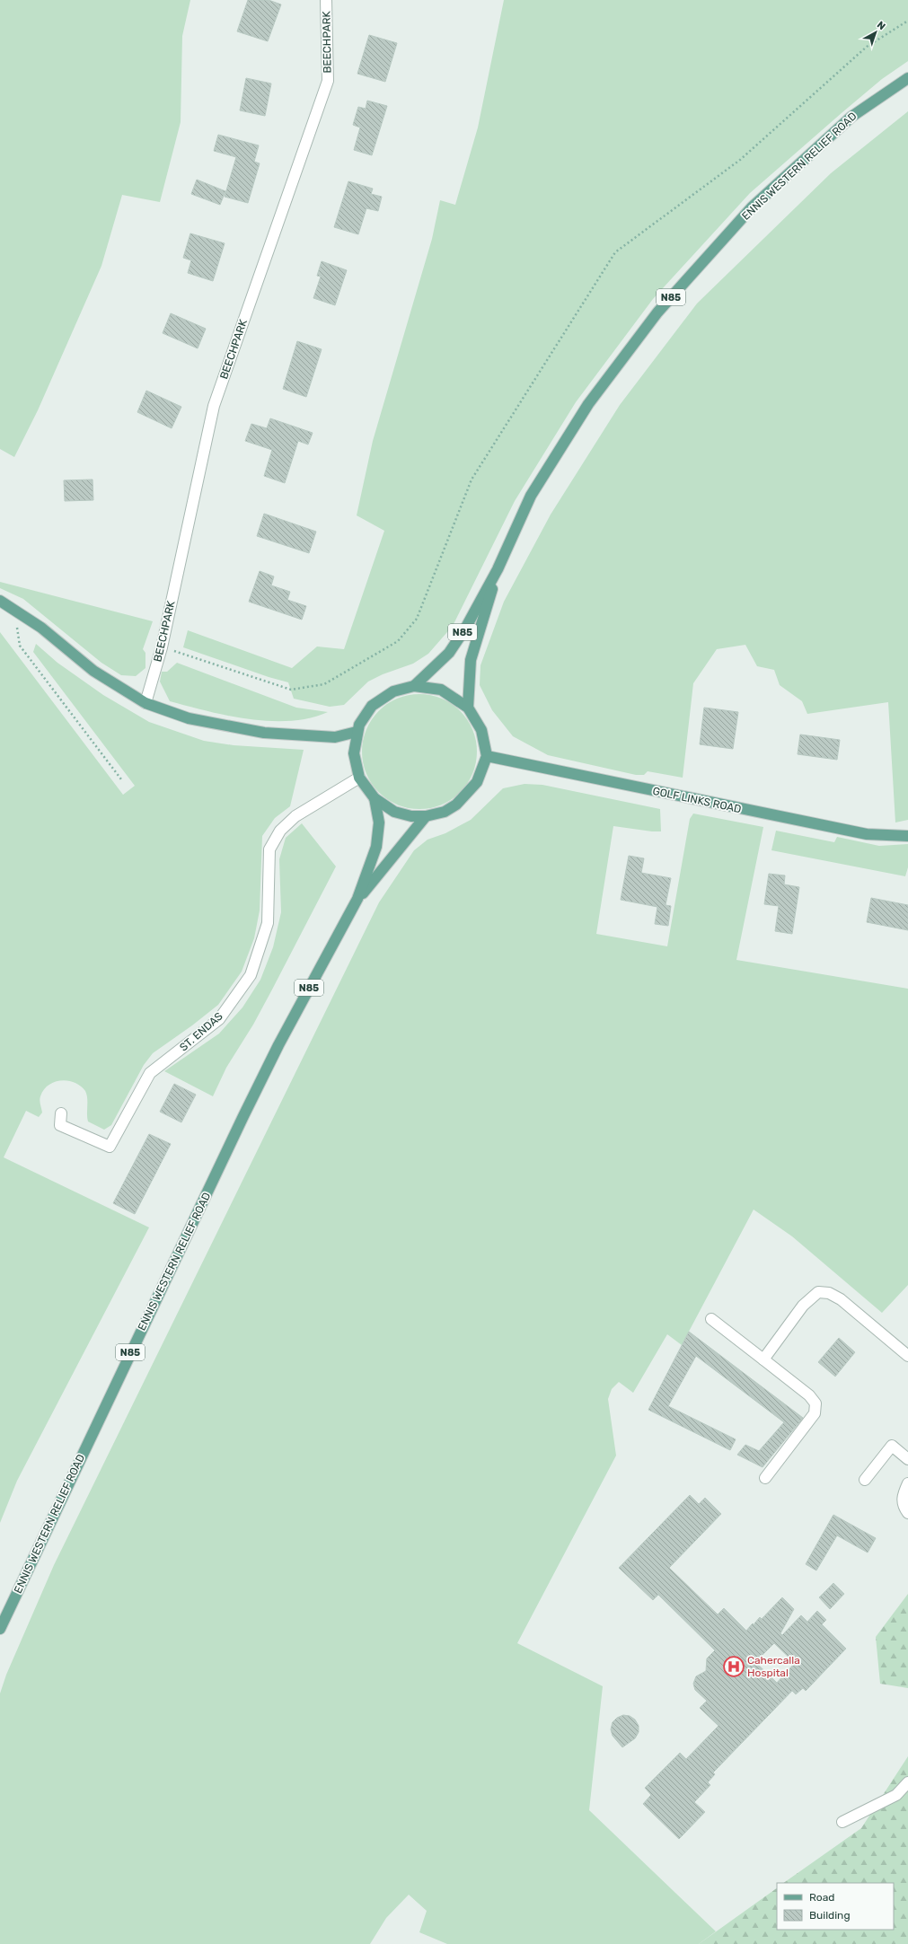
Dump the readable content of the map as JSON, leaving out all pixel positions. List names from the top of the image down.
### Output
{
  "streets": {
    "main road": ["ENNIS WESTERN RELIEF ROAD", "N85", "GOLF LINKS ROAD"],
    "street": ["BEECHPARK", "ST. ENDAS"]
  },
  "crossings": [
    ["ENNIS WESTERN RELIEF ROAD", "N85"],
    ["N85", "GOLF LINKS ROAD"],
    ["N85", "ST. ENDAS"]
  ],
  "places": {
    "hospital": ["Cahercalla Hospital"]
  },
  "legend": ["Road", "Building"],
  "north": "top right"
}
